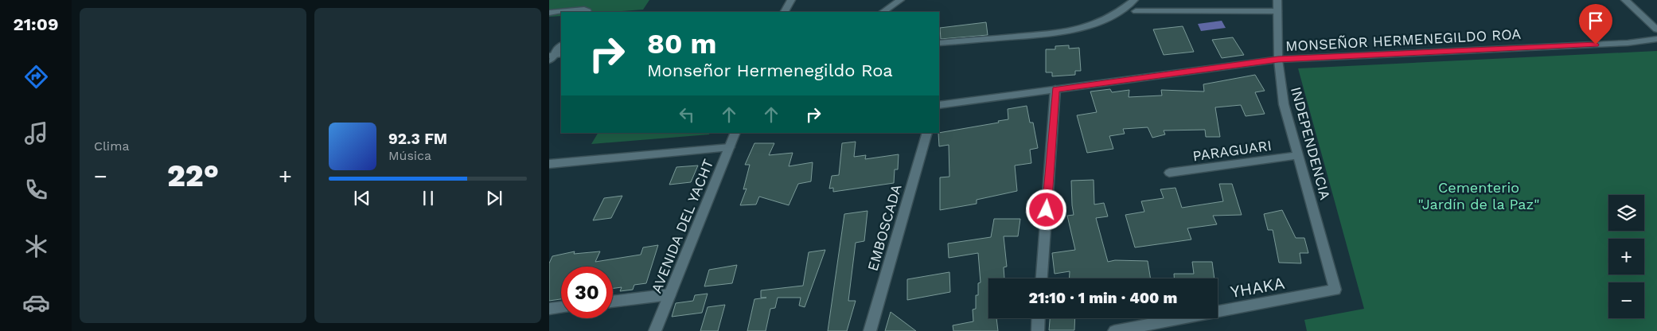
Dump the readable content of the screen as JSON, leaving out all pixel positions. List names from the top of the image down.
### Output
{
  "streets": {
    "street": [
      "MONSEÑOR HERMENEGILDO ROA",
      "INDEPENDENCIA",
      "PARAGUARI",
      "AVENIDA DEL YACHT",
      "EMBOSCADA",
      "YHAKA"
    ]
  },
  "crossings": [
    ["MONSEÑOR HERMENEGILDO ROA", "INDEPENDENCIA"],
    ["INDEPENDENCIA", "PARAGUARI"],
    ["INDEPENDENCIA", "YHAKA"]
  ],
  "parks": ["Cementerio \"Jardín de la Paz\""],
  "page": {
    "tabs": "21:09",
    "tile": "Clima",
    "turn": ["80 m", "Monseñor Hermenegildo Roa"],
    "song": ["92.3 FM", "Música"],
    "heat": ["−", "22°", "+"],
    "map_buttons": ["+", "−"],
    "limit": "30",
    "trip": "21:10 · 1 min · 400 m"
  }
}
